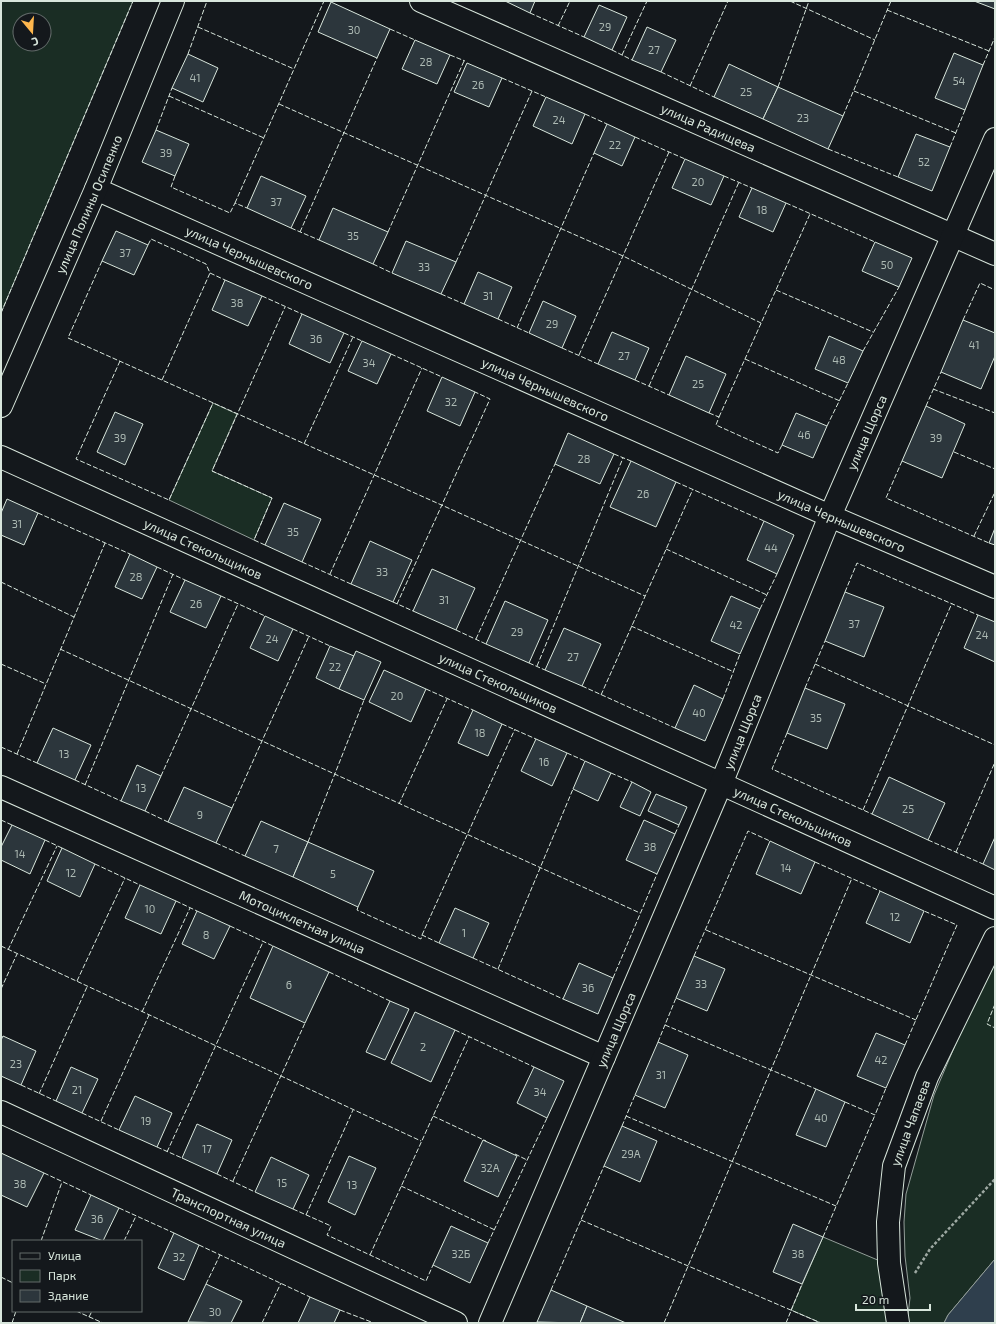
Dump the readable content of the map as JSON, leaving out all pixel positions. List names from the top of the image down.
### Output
{
  "streets": {
    "street": [
      "улица Радищева",
      "улица Полины Осипенко",
      "улица Чернышевского",
      "улица Щорса",
      "улица Стекольщиков",
      "Мотоциклетная улица",
      "улица Чапаева",
      "Транспортная улица"
    ]
  },
  "crossings": [
    ["улица Радищева", "улица Щорса"],
    ["улица Полины Осипенко", "улица Чернышевского"],
    ["улица Чернышевского", "улица Щорса"],
    ["улица Щорса", "улица Стекольщиков"],
    ["улица Щорса", "Мотоциклетная улица"]
  ],
  "house_numbers": [
    "29",
    "30",
    "27",
    "28",
    "41",
    "54",
    "26",
    "25",
    "23",
    "24",
    "22",
    "39",
    "52",
    "20",
    "37",
    "18",
    "35",
    "37",
    "50",
    "33",
    "31",
    "38",
    "29",
    "36",
    "41",
    "27",
    "48",
    "34",
    "25",
    "32",
    "46",
    "39",
    "39",
    "28",
    "26",
    "31",
    "35",
    "44",
    "33",
    "28",
    "31",
    "26",
    "37",
    "42",
    "29",
    "24",
    "24",
    "27",
    "22",
    "20",
    "40",
    "35",
    "18",
    "13",
    "16",
    "13",
    "25",
    "9",
    "38",
    "7",
    "14",
    "14",
    "12",
    "5",
    "10",
    "12",
    "1",
    "8",
    "33",
    "6",
    "36",
    "2",
    "42",
    "23",
    "31",
    "21",
    "34",
    "40",
    "19",
    "17",
    "29А",
    "32А",
    "15",
    "38",
    "13",
    "36",
    "32Б",
    "38",
    "32",
    "30"
  ],
  "legend": ["Улица", "Парк", "Здание"],
  "scale_bar": "20 m",
  "north": "bottom"
}
